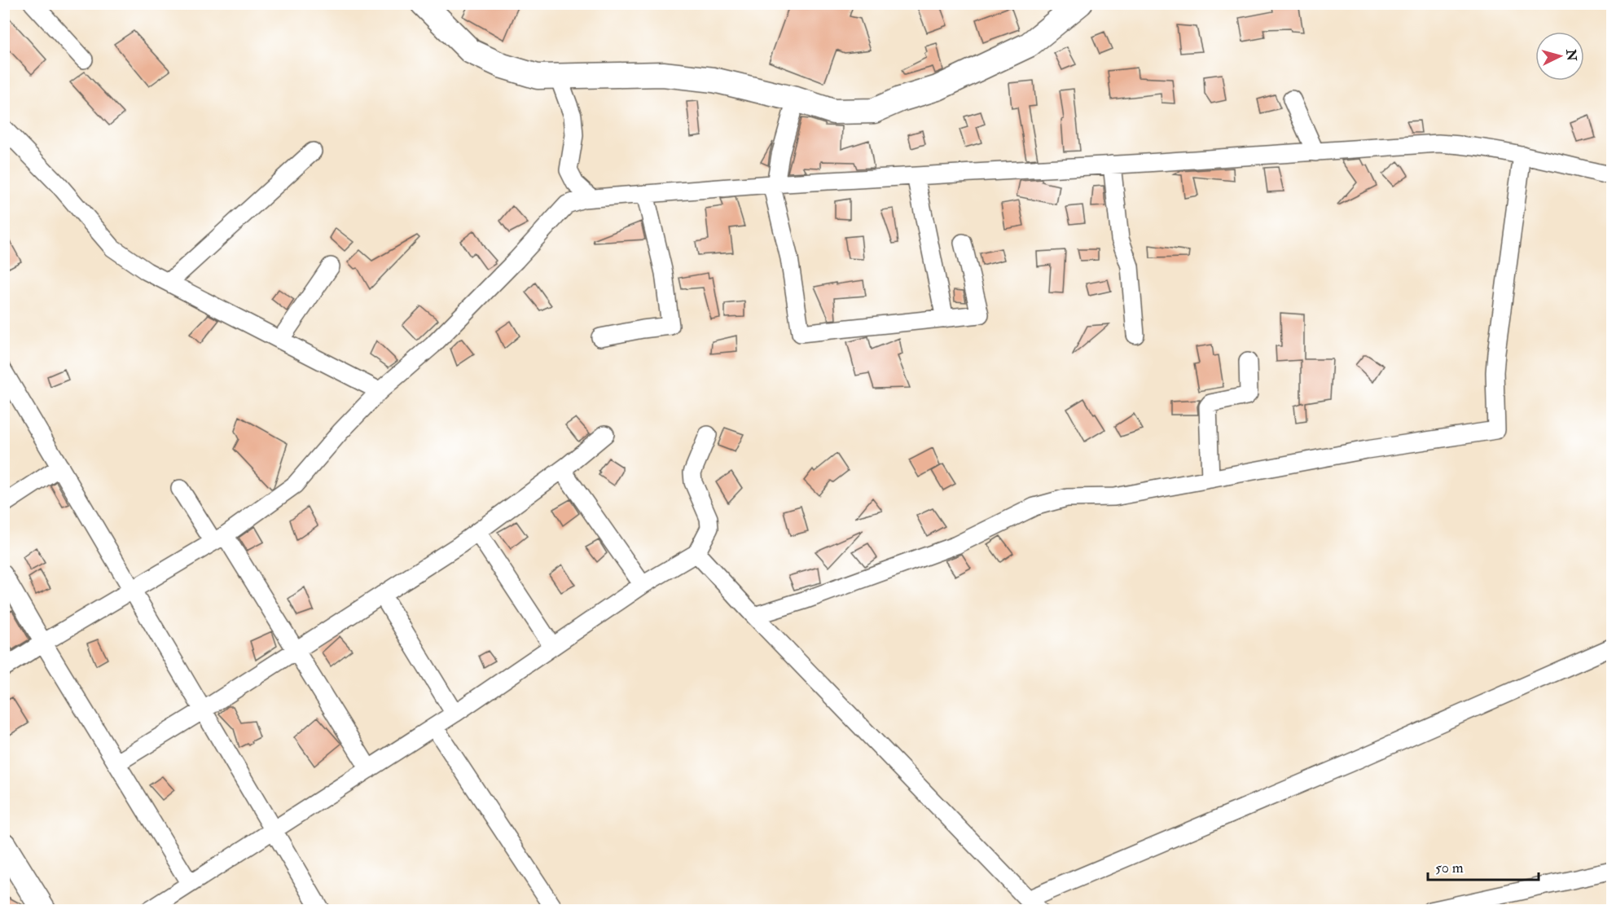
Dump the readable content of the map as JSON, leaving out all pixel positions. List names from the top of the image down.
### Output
{
  "scale_bar": "50 m",
  "north": "right"
}
